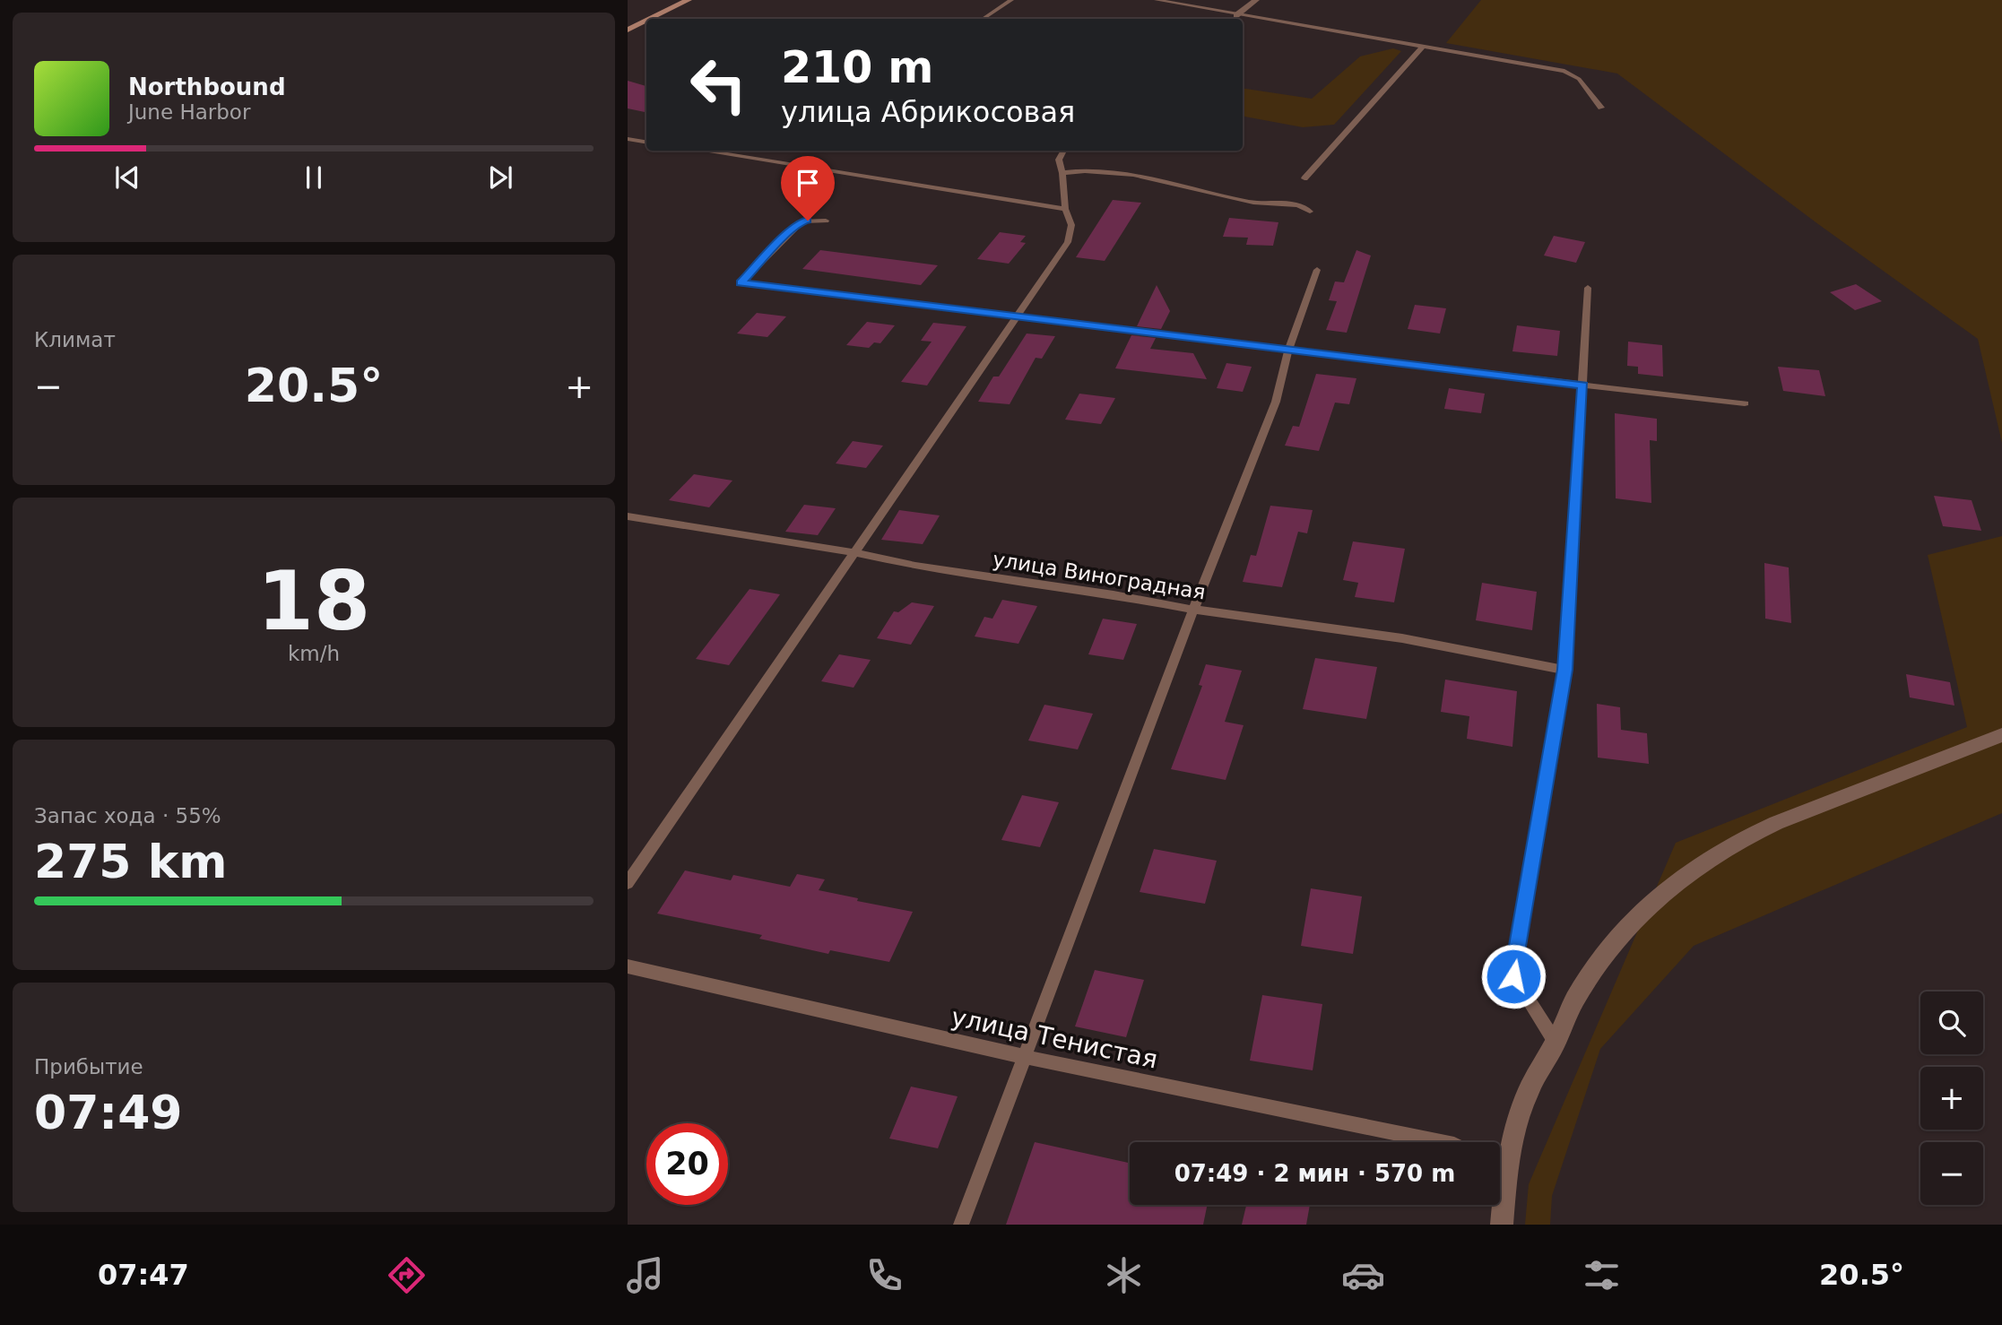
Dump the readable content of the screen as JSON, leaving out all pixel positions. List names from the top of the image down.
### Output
{
  "streets": {
    "lane": ["улица Виноградная", "улица Тенистая"]
  },
  "page": {
    "turn": ["210 m", "улица Абрикосовая"],
    "song": ["Northbound", "June Harbor"],
    "tile": [
      "Климат",
      ["18", "km/h"],
      ["Запас хода · 55%", "275 km"],
      ["Прибытие", "07:49"]
    ],
    "heat": ["−", "20.5°", "+"],
    "map_buttons": ["+", "−"],
    "limit": "20",
    "trip": "07:49 · 2 мин · 570 m",
    "tabs": ["07:47", "20.5°"]
  }
}
